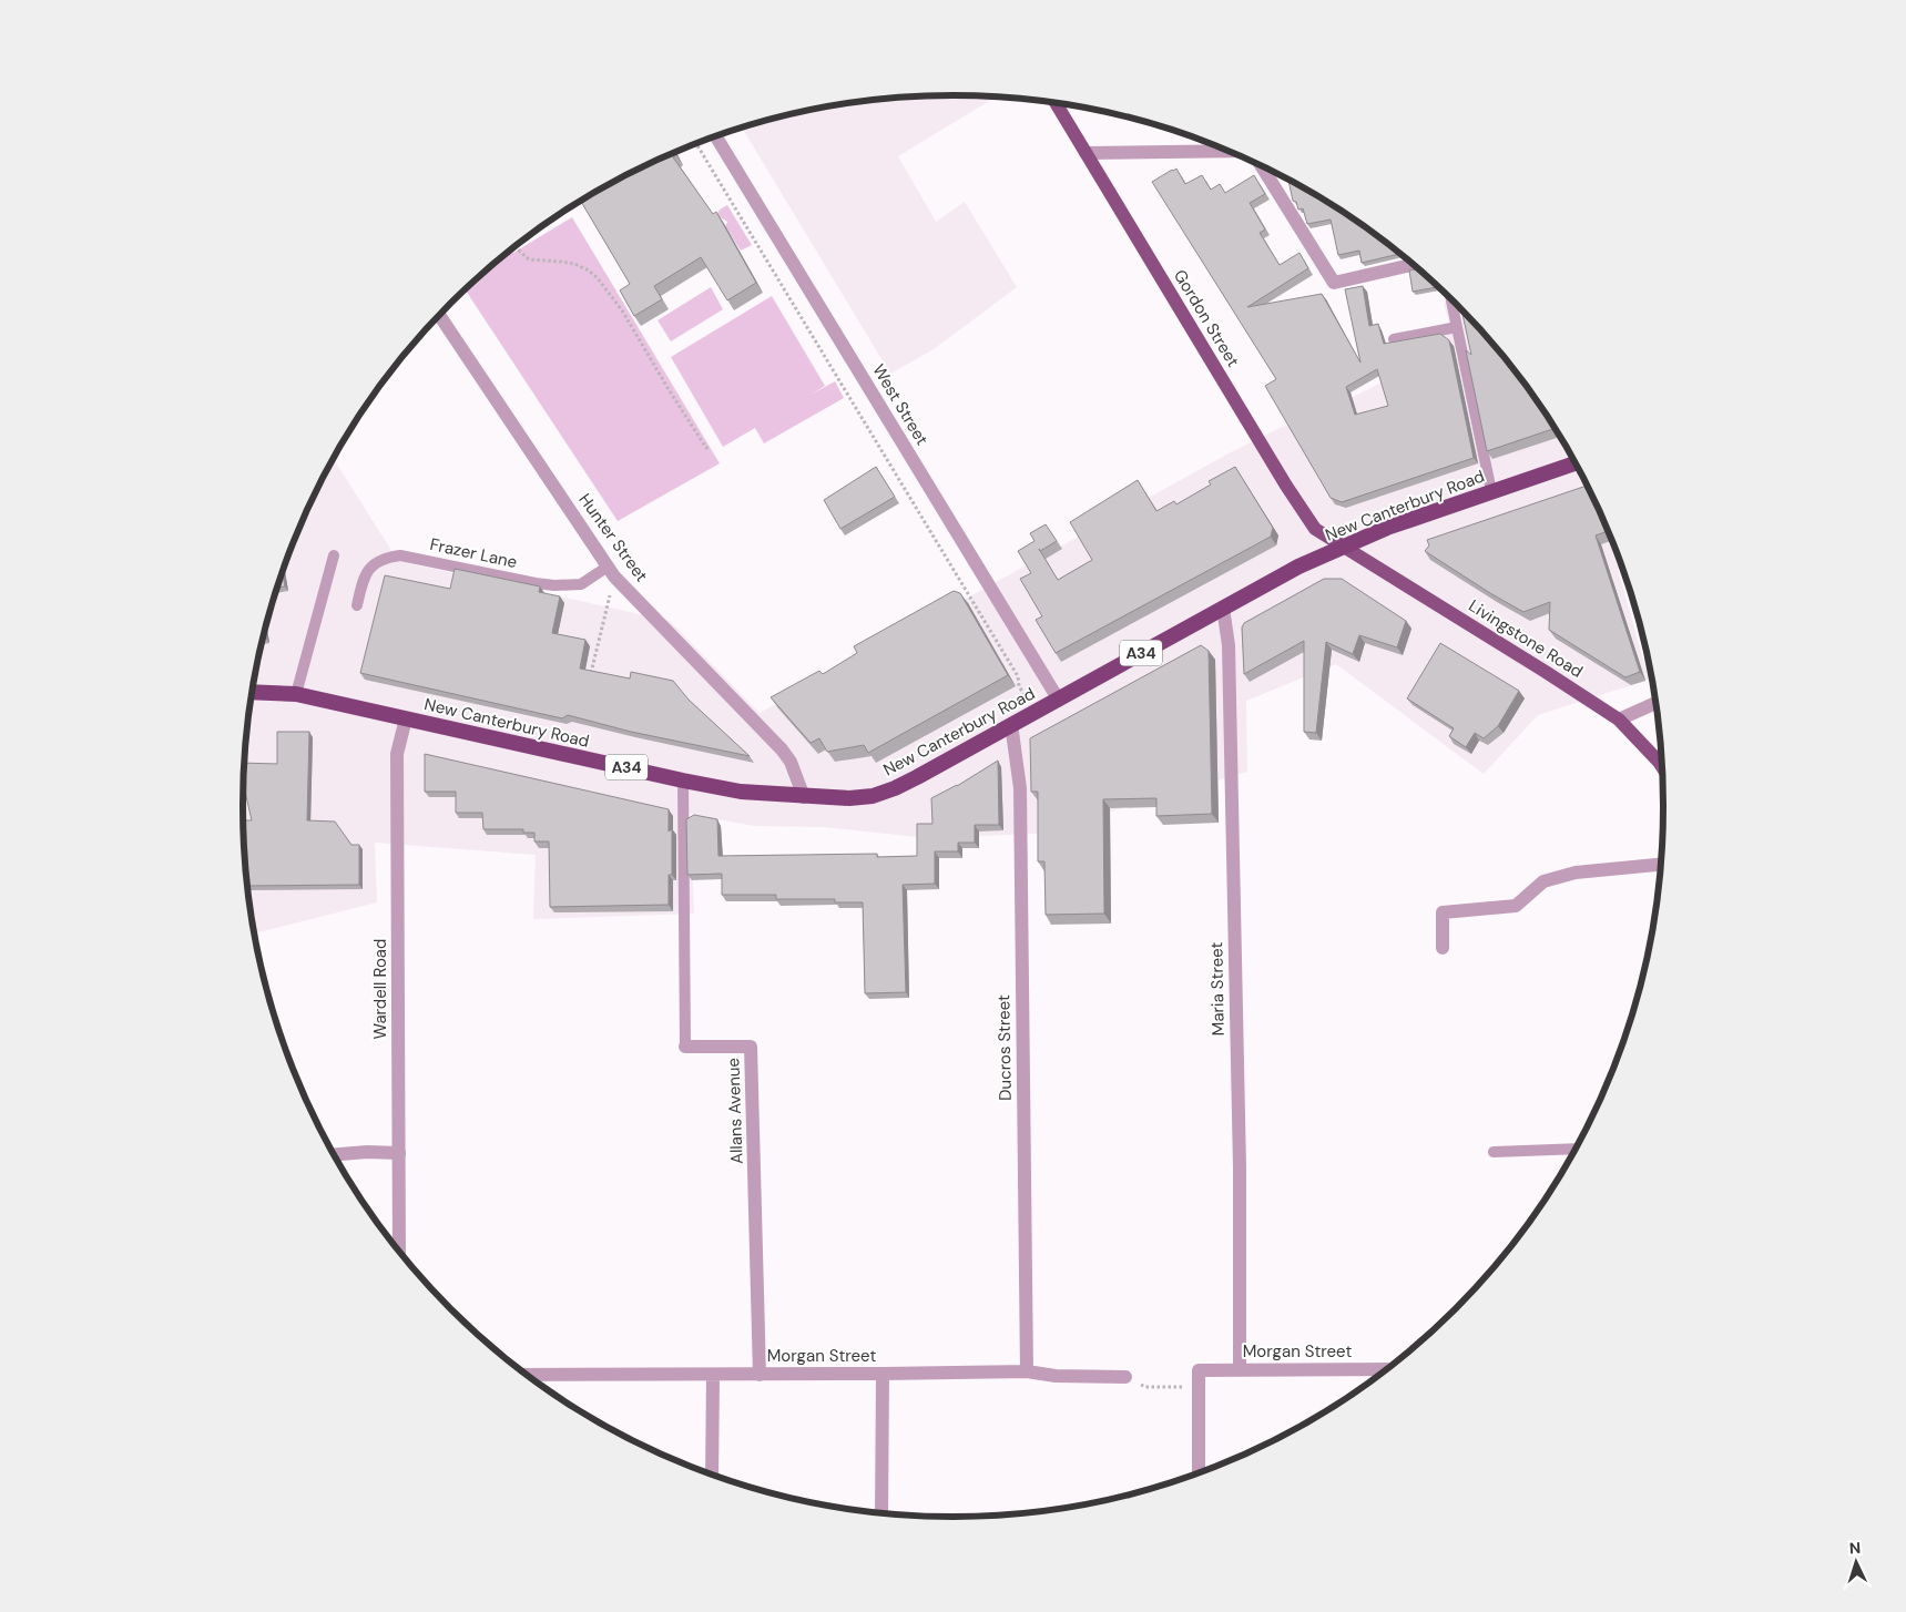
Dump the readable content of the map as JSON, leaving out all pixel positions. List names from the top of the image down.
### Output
{
  "streets": {
    "highway": ["New Canterbury Road", "A34"],
    "main road": ["Gordon Street", "Livingstone Road"],
    "street": [
      "West Street",
      "Hunter Street",
      "Wardell Road",
      "Maria Street",
      "Ducros Street",
      "Allans Avenue",
      "Morgan Street"
    ],
    "lane": ["Frazer Lane"]
  },
  "crossings": [
    ["Gordon Street", "New Canterbury Road"],
    ["Gordon Street", "Livingstone Road"],
    ["West Street", "New Canterbury Road"],
    ["New Canterbury Road", "Hunter Street"],
    ["New Canterbury Road", "Livingstone Road"],
    ["New Canterbury Road", "Wardell Road"],
    ["New Canterbury Road", "Maria Street"],
    ["New Canterbury Road", "Ducros Street"],
    ["New Canterbury Road", "Allans Avenue"],
    ["Hunter Street", "Frazer Lane"],
    ["Maria Street", "Morgan Street"],
    ["Ducros Street", "Morgan Street"],
    ["Allans Avenue", "Morgan Street"]
  ],
  "north": "top"
}
